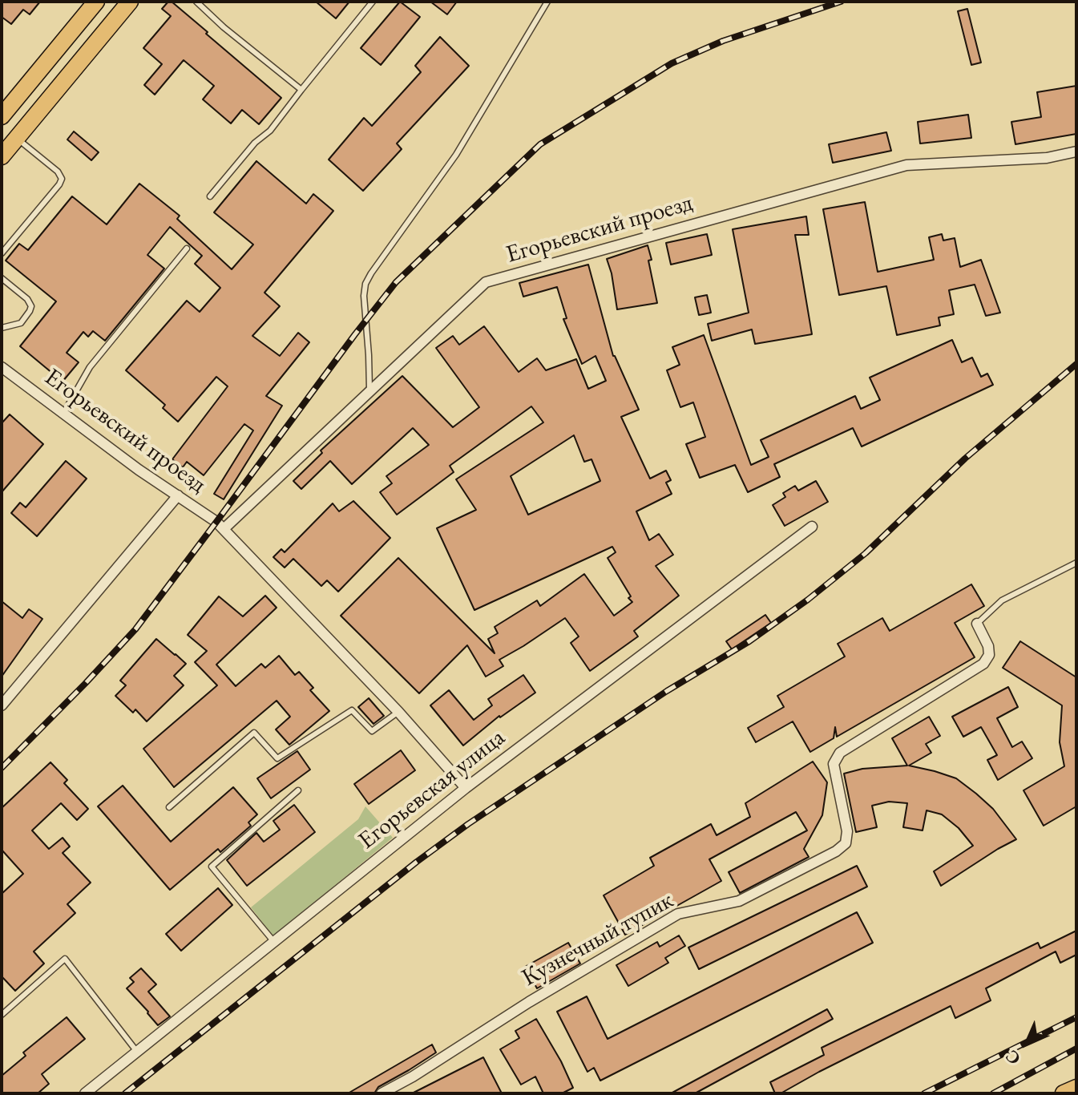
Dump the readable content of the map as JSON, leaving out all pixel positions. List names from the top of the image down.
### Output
{
  "streets": {
    "street": ["Егорьевский проезд", "Егорьевская улица", "Кузнечный тупик"]
  },
  "crossings": [
    ["Егорьевский проезд", "Егорьевская улица"]
  ],
  "north": "bottom left"
}
